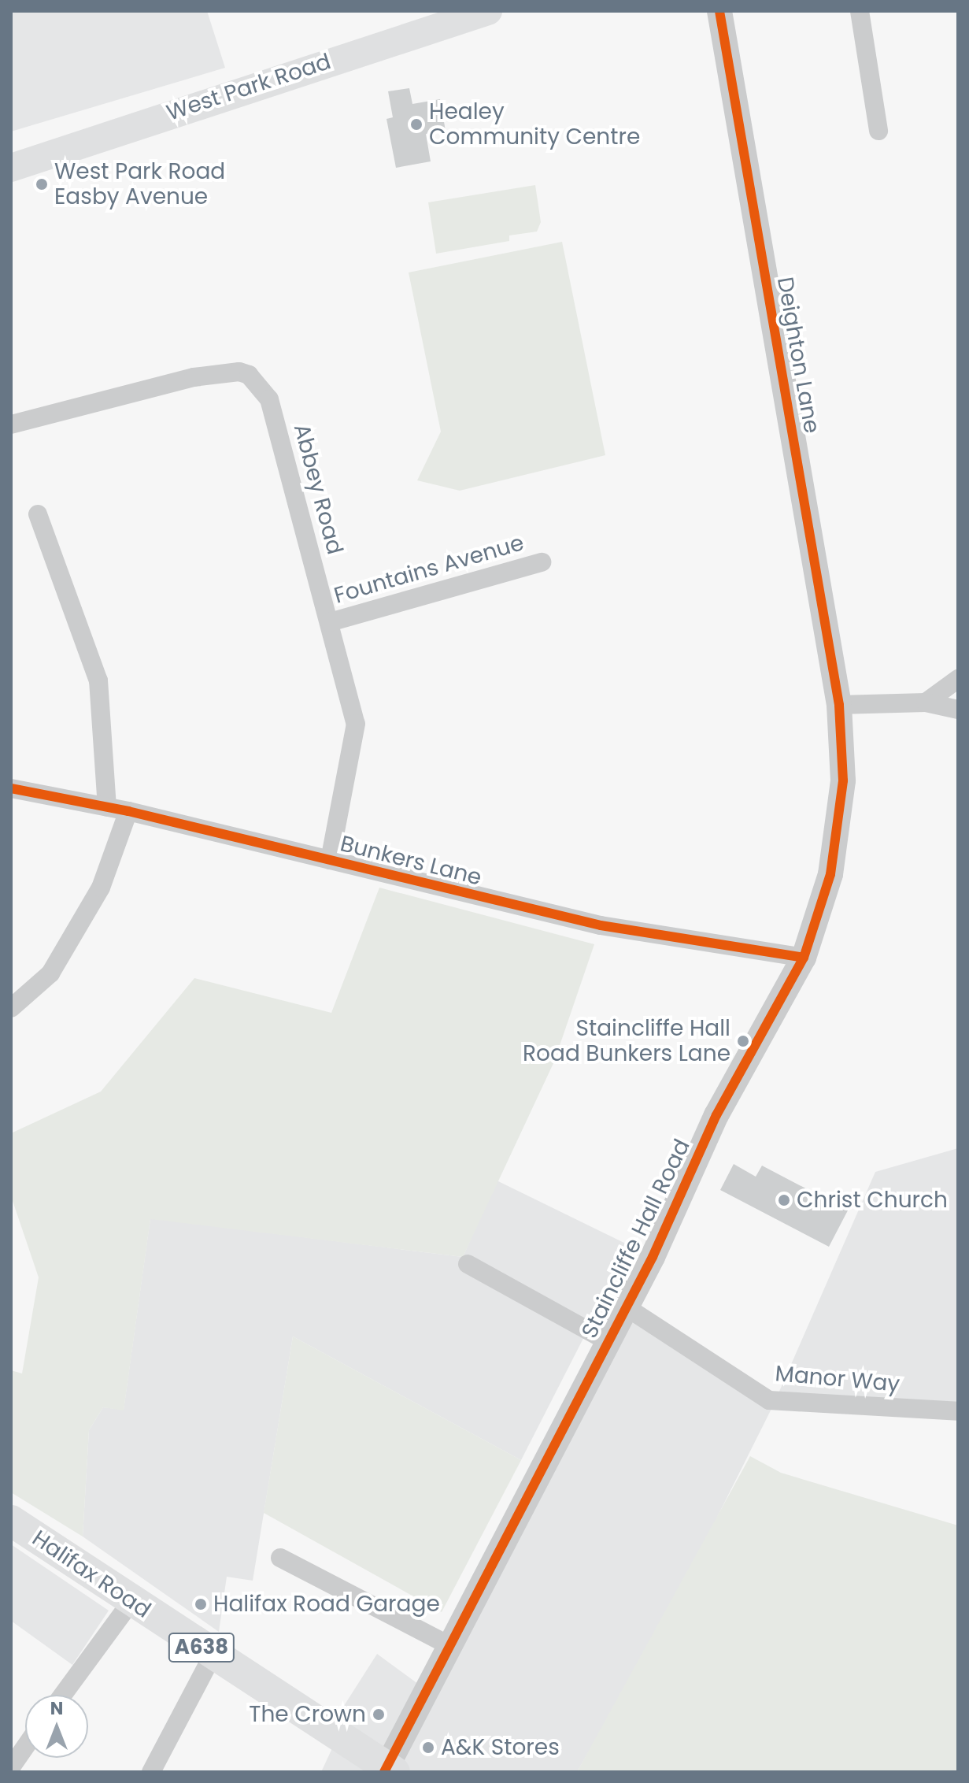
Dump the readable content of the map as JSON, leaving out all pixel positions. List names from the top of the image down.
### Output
{
  "streets": {
    "main road": ["West Park Road", "Halifax Road", "A638"],
    "street": [
      "Deighton Lane",
      "Abbey Road",
      "Fountains Avenue",
      "Bunkers Lane",
      "Staincliffe Hall Road",
      "Manor Way"
    ]
  },
  "crossings": [
    ["Deighton Lane", "Staincliffe Hall Road"],
    ["Abbey Road", "Fountains Avenue"],
    ["Abbey Road", "Bunkers Lane"],
    ["Bunkers Lane", "Staincliffe Hall Road"],
    ["Staincliffe Hall Road", "Manor Way"],
    ["Staincliffe Hall Road", "Halifax Road"]
  ],
  "places": [
    "Healey Community Centre",
    "West Park Road Easby Avenue",
    "Staincliffe Hall Road Bunkers Lane",
    "Christ Church",
    "Halifax Road Garage",
    "The Crown",
    "A&K Stores"
  ],
  "north": "top"
}
